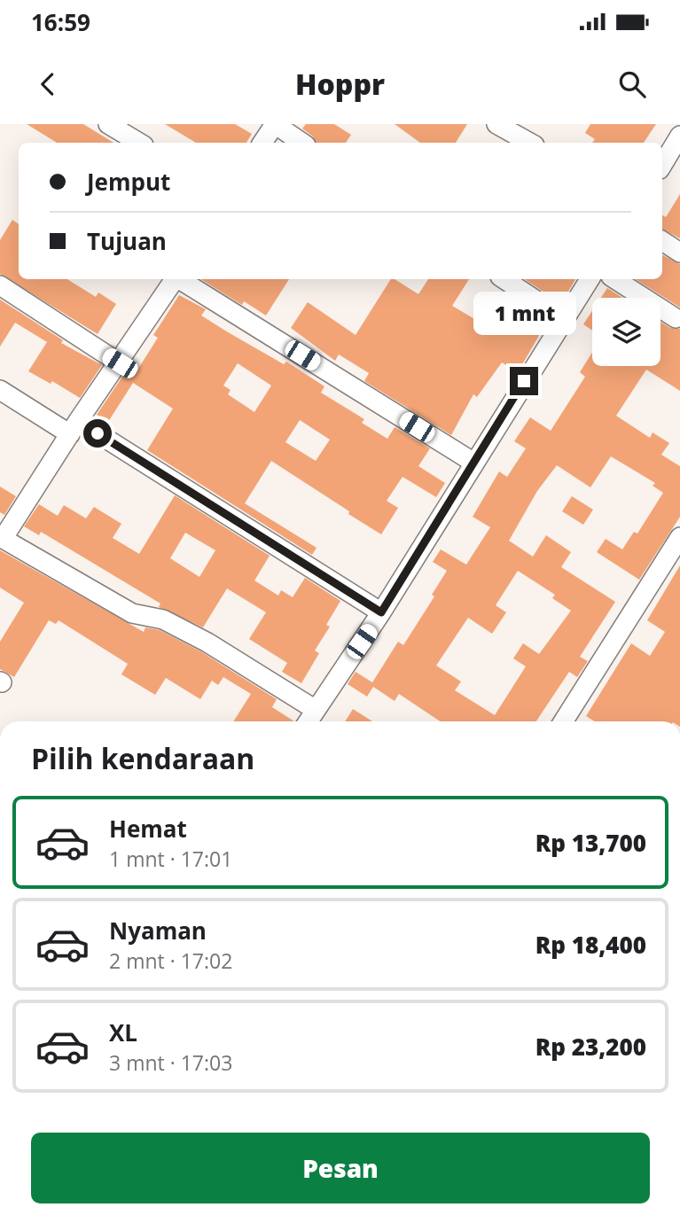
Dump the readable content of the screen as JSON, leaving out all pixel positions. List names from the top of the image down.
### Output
{
  "page": {
    "status": "16:59",
    "header": "Hoppr",
    "banner": ["Jemput", "Tujuan"],
    "bubble": "1 mnt",
    "heading": "Pilih kendaraan",
    "list": [
      {
        "name": "Hemat",
        "note": "1 mnt · 17:01",
        "value": "Rp 13,700"
      },
      {
        "name": "Nyaman",
        "note": "2 mnt · 17:02",
        "value": "Rp 18,400"
      },
      {
        "name": "XL",
        "note": "3 mnt · 17:03",
        "value": "Rp 23,200"
      }
    ],
    "buttons": "Pesan"
  }
}
